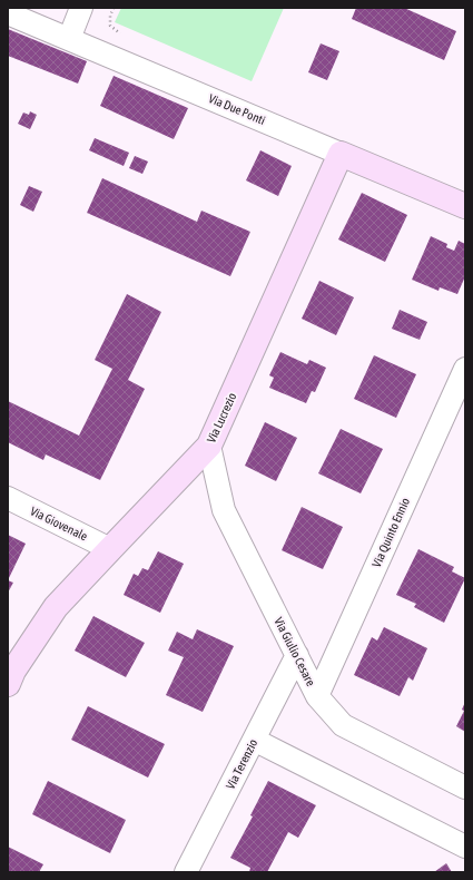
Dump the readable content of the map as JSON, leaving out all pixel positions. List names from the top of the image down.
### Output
{
  "streets": {
    "street": [
      "Via Due Ponti",
      "Via Lucrezio",
      "Via Giovenale",
      "Via Quinto Ennio",
      "Via Giulio Cesare",
      "Via Terenzio"
    ]
  },
  "crossings": [
    ["Via Due Ponti", "Via Lucrezio"],
    ["Via Lucrezio", "Via Giovenale"],
    ["Via Lucrezio", "Via Giulio Cesare"],
    ["Via Quinto Ennio", "Via Giulio Cesare"],
    ["Via Giulio Cesare", "Via Terenzio"]
  ]
}
